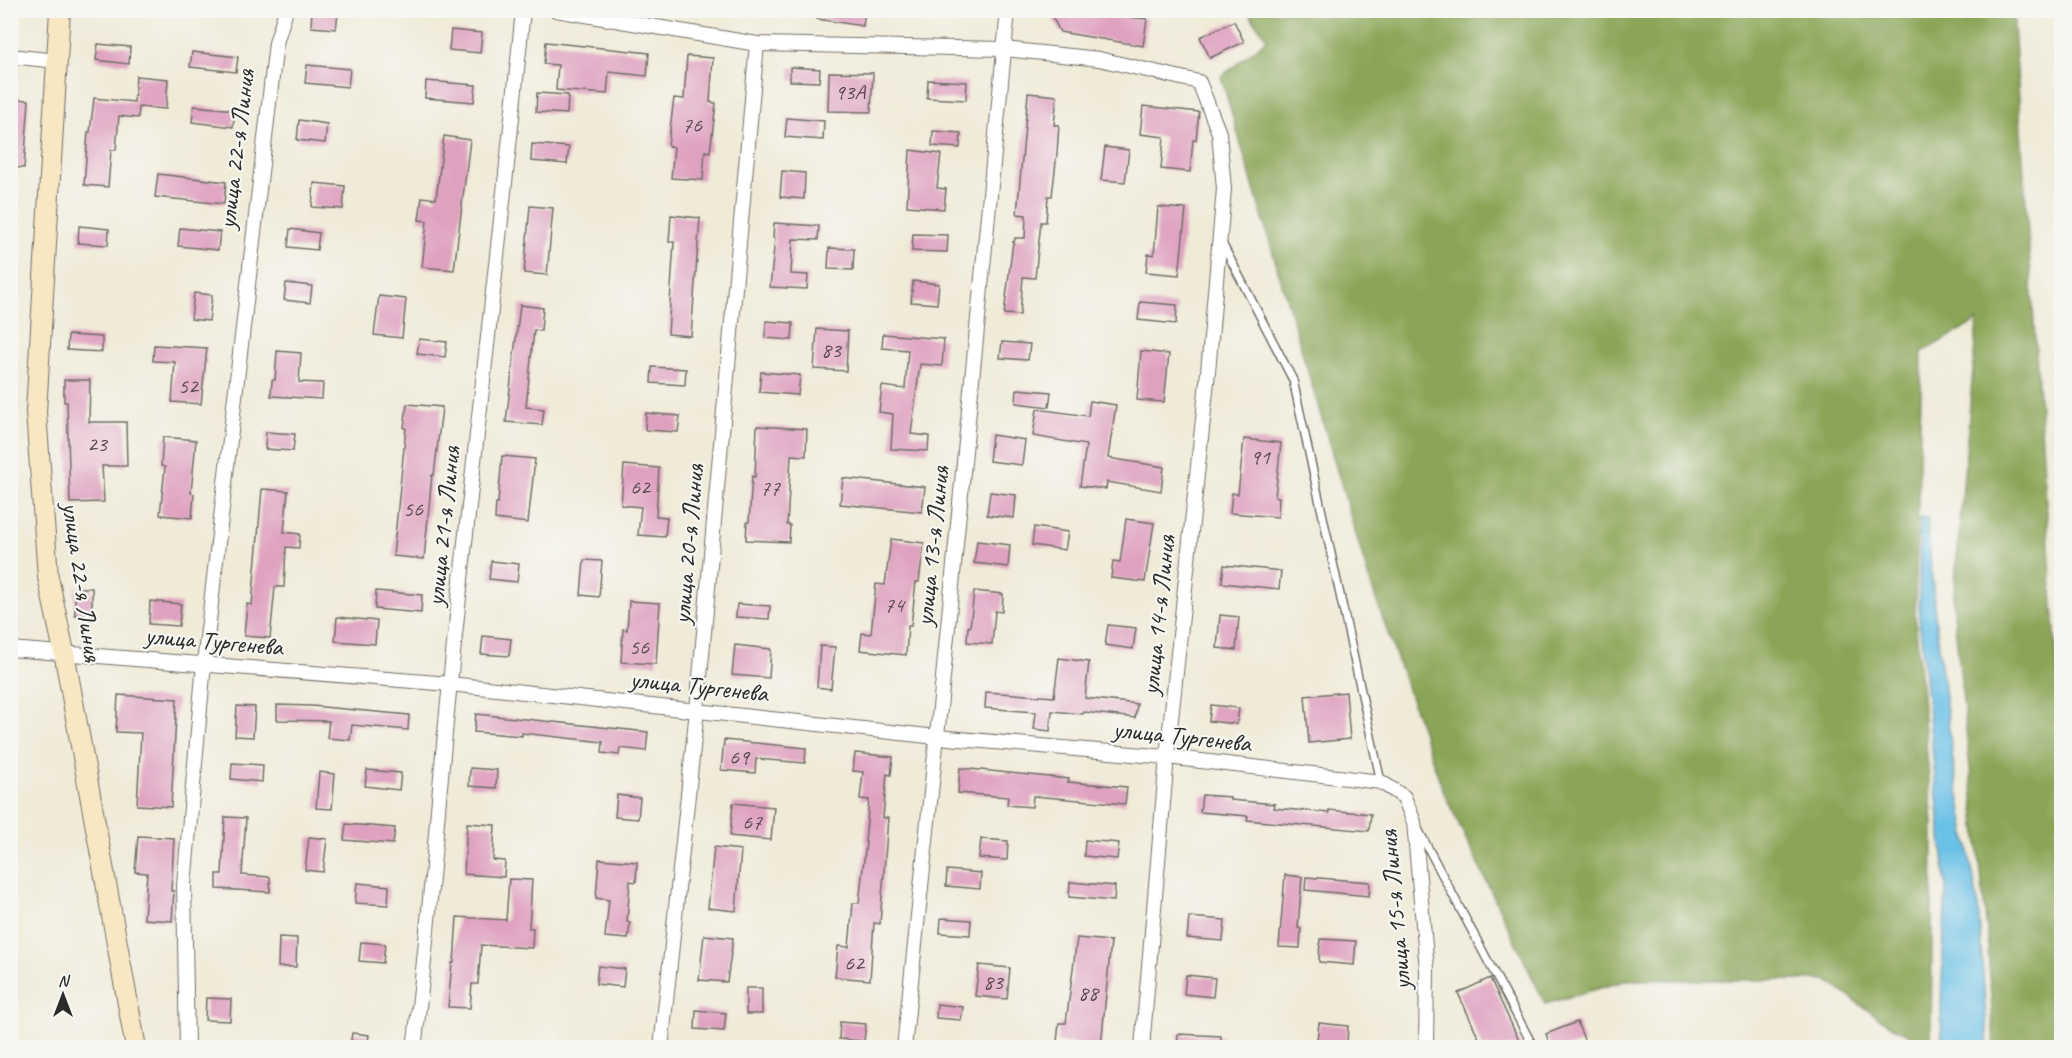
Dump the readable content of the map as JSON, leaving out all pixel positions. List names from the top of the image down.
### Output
{
  "streets": {
    "main road": ["улица 22-я Линия"],
    "street": [
      "улица 21-я Линия",
      "улица 20-я Линия",
      "улица 13-я Линия",
      "улица 14-я Линия",
      "улица Тургенева",
      "улица 15-я Линия"
    ]
  },
  "crossings": [
    ["улица 22-я Линия", "улица Тургенева"],
    ["улица 21-я Линия", "улица Тургенева"],
    ["улица 20-я Линия", "улица Тургенева"],
    ["улица 13-я Линия", "улица 14-я Линия"],
    ["улица 13-я Линия", "улица Тургенева"],
    ["улица 14-я Линия", "улица Тургенева"],
    ["улица Тургенева", "улица 15-я Линия"]
  ],
  "house_numbers": [
    "93А",
    "76",
    "83",
    "52",
    "23",
    "91",
    "62",
    "77",
    "56",
    "74",
    "56",
    "69",
    "67",
    "62",
    "83",
    "88"
  ],
  "north": "top"
}
